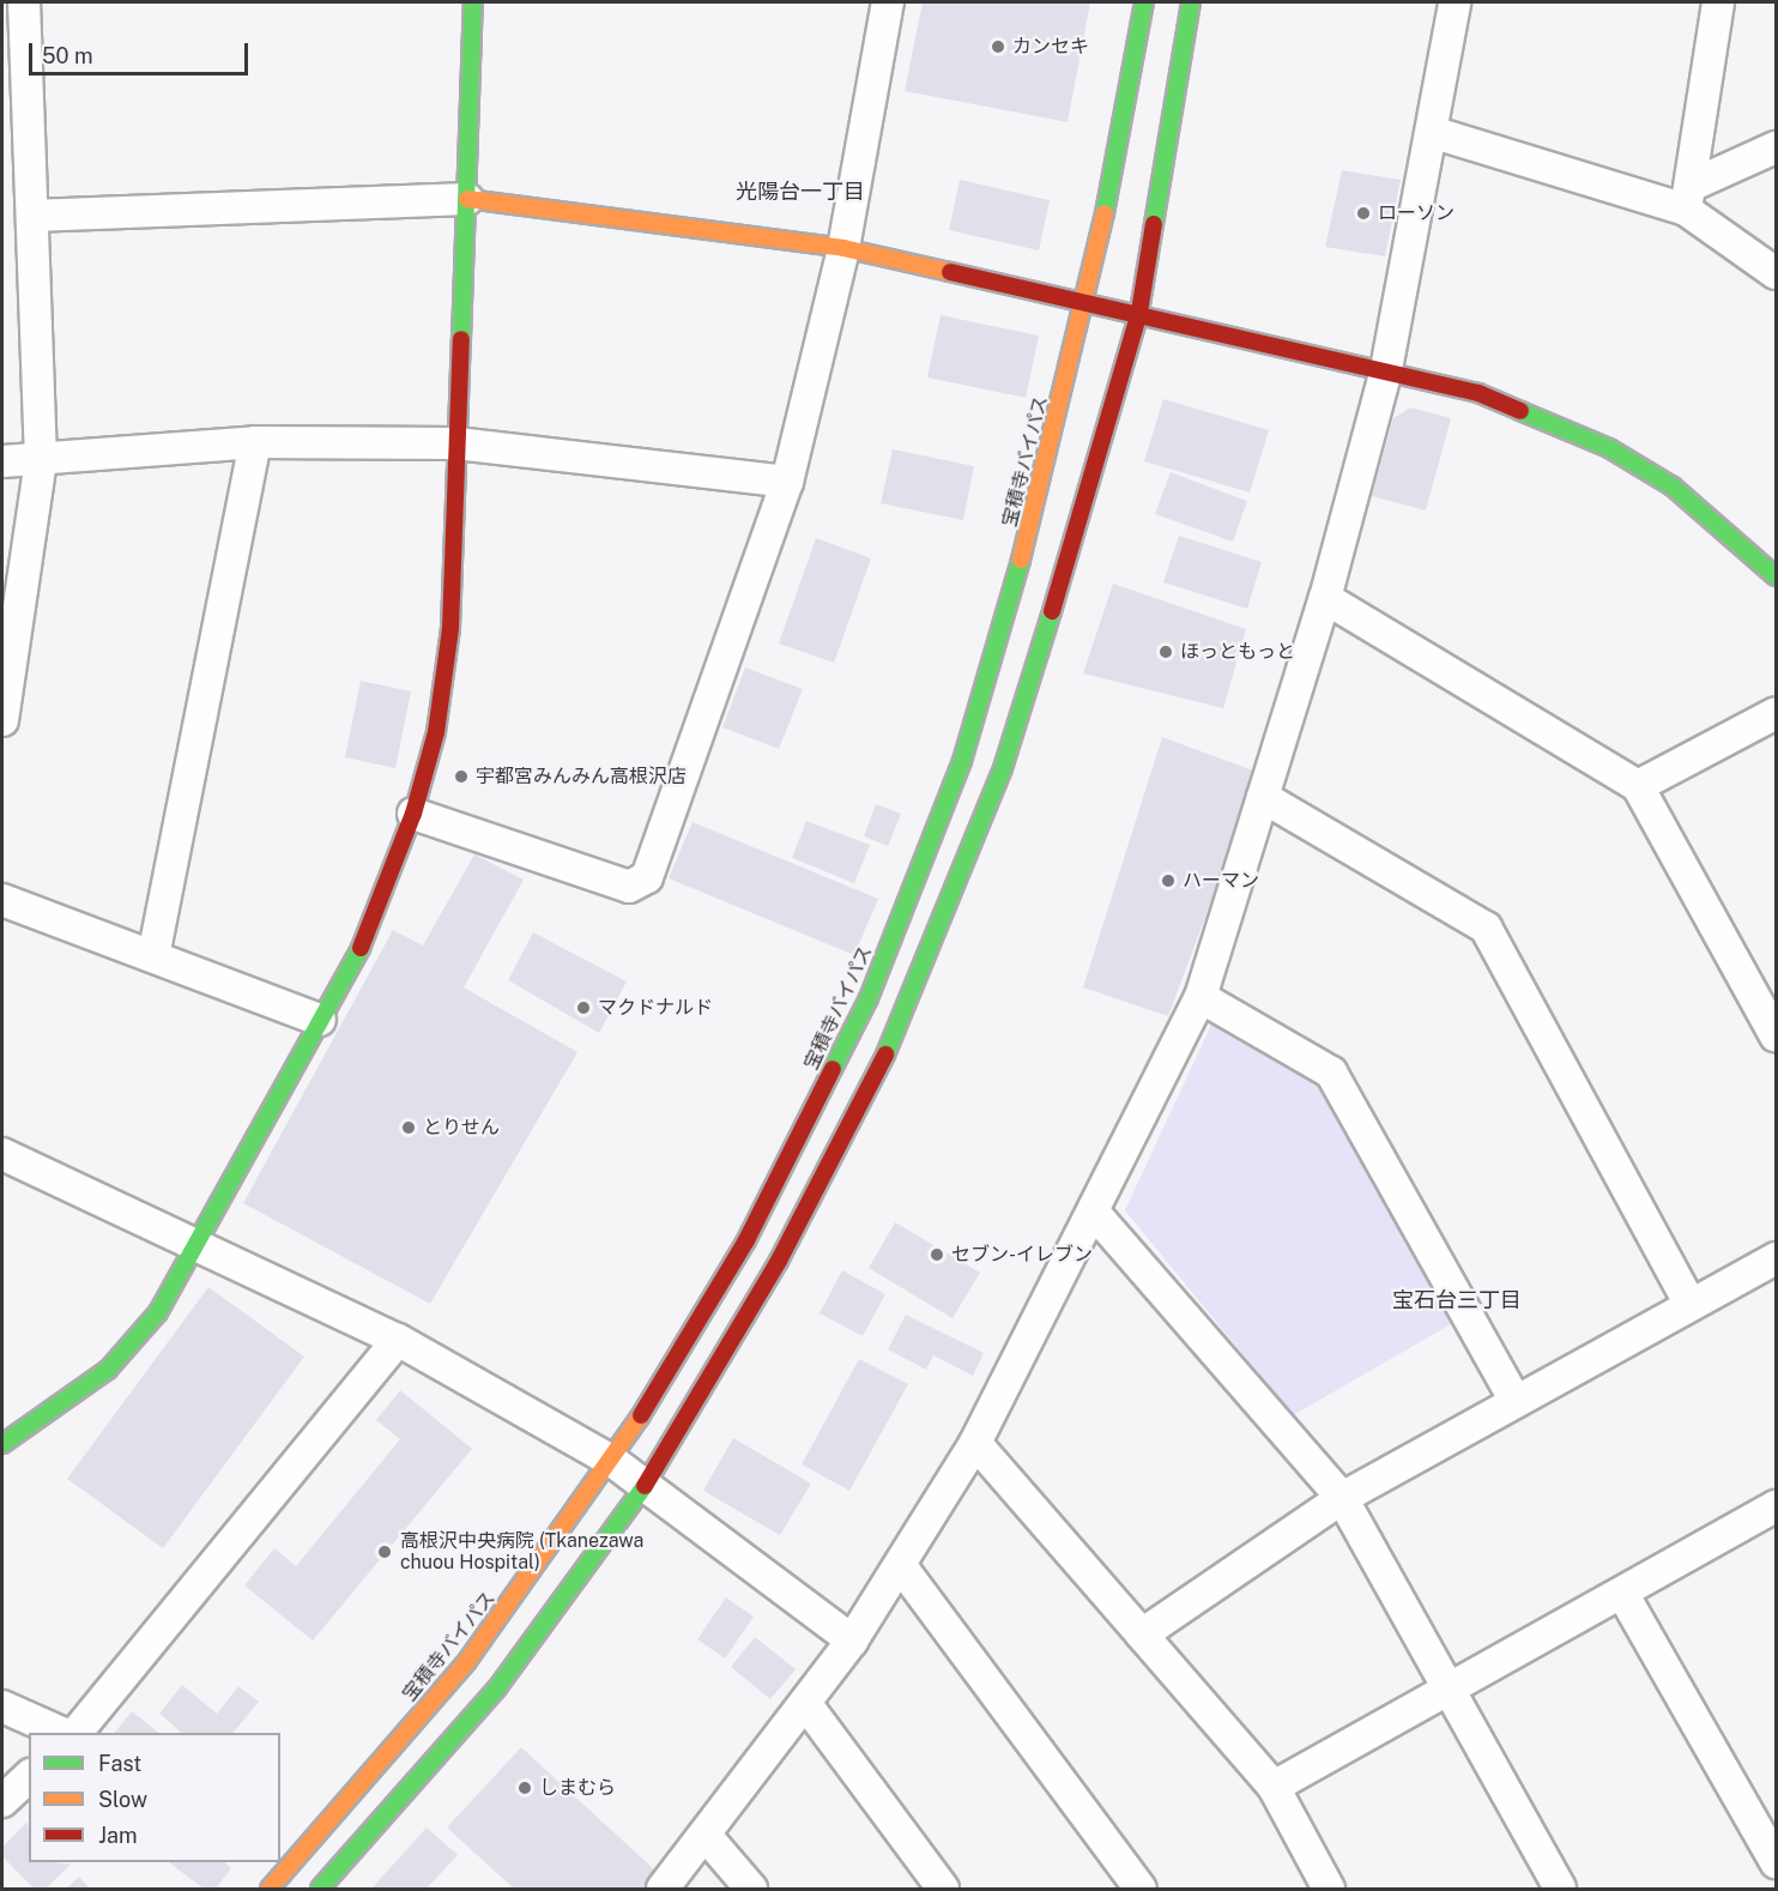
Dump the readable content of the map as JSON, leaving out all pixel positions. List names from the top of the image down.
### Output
{
  "streets": {
    "main road": ["宝積寺バイパス"]
  },
  "districts": ["光陽台一丁目", "宝石台三丁目"],
  "places": [
    "カンセキ",
    "ローソン",
    "ほっともっと",
    "宇都宮みんみん高根沢店",
    "ハーマン",
    "マクドナルド",
    "とりせん",
    "セブン-イレブン",
    "高根沢中央病院 (Tkanezawa chuou Hospital)",
    "しまむら"
  ],
  "legend": ["Fast", "Slow", "Jam"],
  "scale_bar": "50 m"
}
